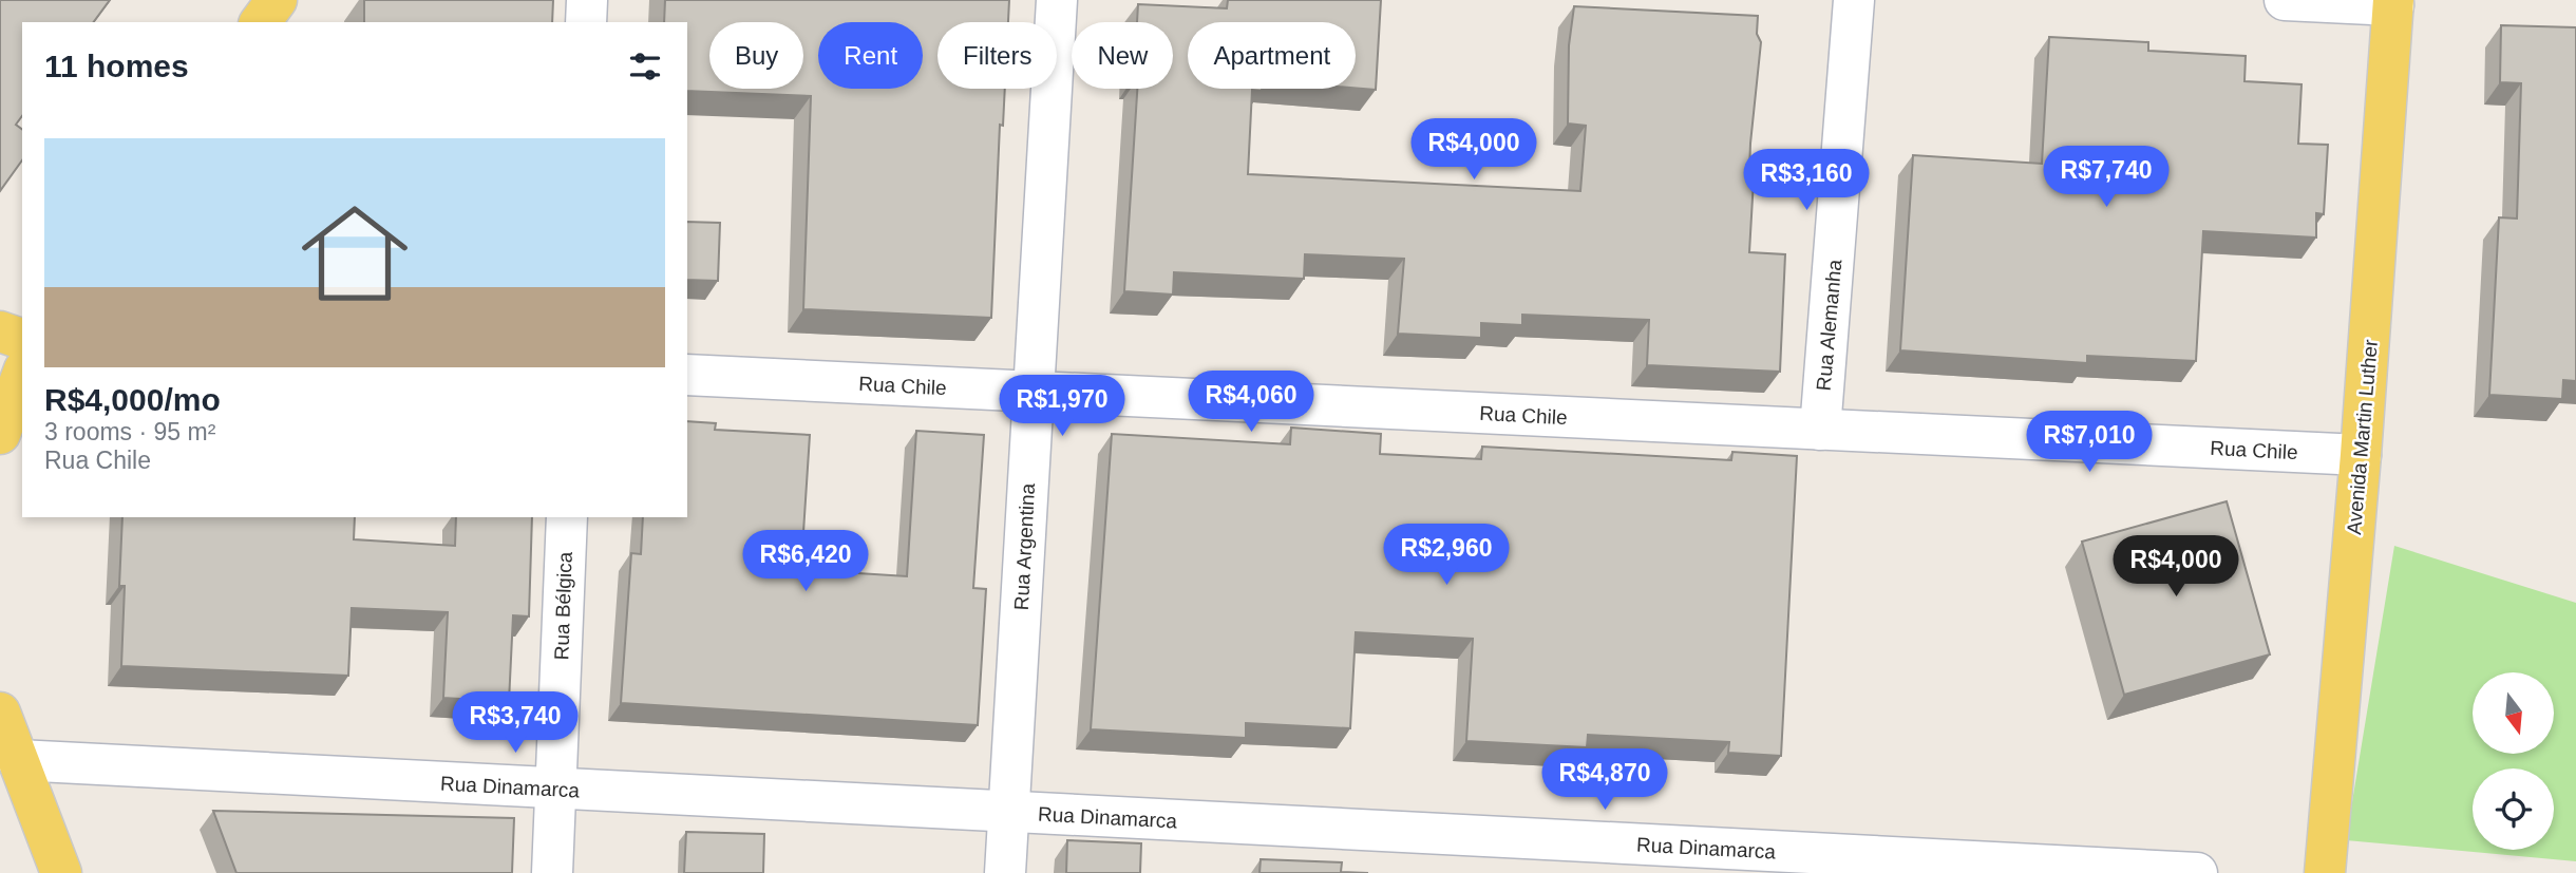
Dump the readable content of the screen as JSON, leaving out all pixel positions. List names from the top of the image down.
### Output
{
  "streets": {
    "main road": ["Avenida Martin Luther"],
    "street": [
      "Rua Alemanha",
      "Rua Chile",
      "Rua Argentina",
      "Rua Bélgica",
      "Rua Dinamarca"
    ]
  },
  "crossings": [
    ["Rua Alemanha", "Rua Chile"],
    ["Rua Chile", "Avenida Martin Luther"],
    ["Rua Chile", "Rua Argentina"],
    ["Rua Argentina", "Rua Dinamarca"],
    ["Rua Bélgica", "Rua Dinamarca"]
  ],
  "north": "bottom",
  "page": {
    "chip": [
      "Buy",
      "Rent",
      "Filters",
      "New",
      "Apartment"
    ],
    "heading": "11 homes",
    "list": [
      {
        "name": "R$4,000/mo",
        "note": "3 rooms · 95 m² · Rua Chile"
      }
    ],
    "price": [
      "R$4,000",
      "R$7,740",
      "R$3,160",
      "R$4,060",
      "R$1,970",
      "R$7,010",
      "R$2,960",
      "R$6,420",
      "R$4,000",
      "R$3,740",
      "R$4,870"
    ]
  }
}
